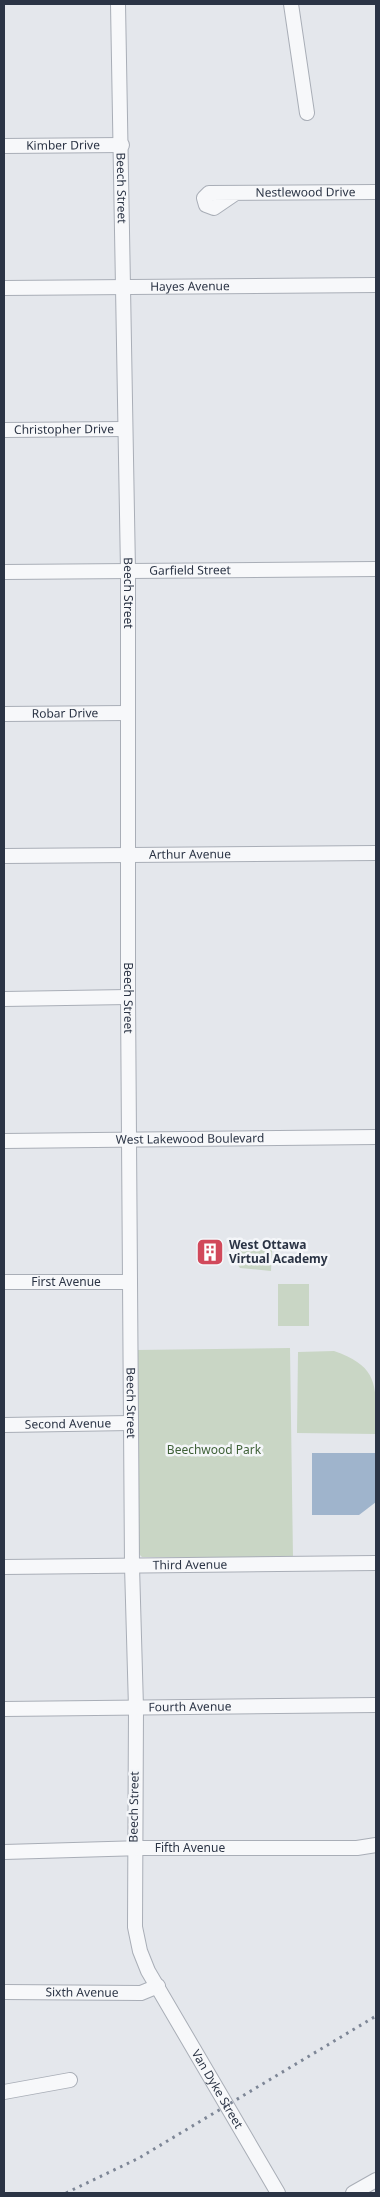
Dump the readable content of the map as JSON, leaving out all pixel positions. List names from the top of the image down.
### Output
{
  "streets": {
    "street": [
      "Kimber Drive",
      "Beech Street",
      "Nestlewood Drive",
      "Hayes Avenue",
      "Christopher Drive",
      "Garfield Street",
      "Robar Drive",
      "Arthur Avenue",
      "West Lakewood Boulevard",
      "First Avenue",
      "Second Avenue",
      "Third Avenue",
      "Fourth Avenue",
      "Fifth Avenue",
      "Sixth Avenue",
      "Van Dyke Street"
    ]
  },
  "crossings": [
    ["Kimber Drive", "Beech Street"],
    ["Beech Street", "Hayes Avenue"],
    ["Beech Street", "Christopher Drive"],
    ["Beech Street", "Garfield Street"],
    ["Beech Street", "Robar Drive"],
    ["Beech Street", "Arthur Avenue"],
    ["Beech Street", "West Lakewood Boulevard"],
    ["Beech Street", "First Avenue"],
    ["Beech Street", "Second Avenue"],
    ["Beech Street", "Third Avenue"],
    ["Beech Street", "Fourth Avenue"],
    ["Beech Street", "Fifth Avenue"],
    ["Beech Street", "Sixth Avenue"],
    ["Beech Street", "Van Dyke Street"],
    ["Sixth Avenue", "Van Dyke Street"]
  ],
  "parks": ["Beechwood Park"],
  "places": {
    "building": ["West Ottawa Virtual Academy"]
  }
}
